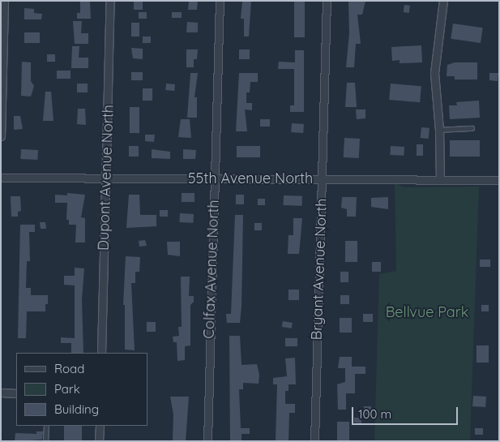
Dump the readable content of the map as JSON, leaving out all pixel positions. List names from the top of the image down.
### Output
{
  "streets": {
    "street": [
      "Dupont Avenue North",
      "55th Avenue North",
      "Colfax Avenue North",
      "Bryant Avenue North"
    ]
  },
  "crossings": [
    ["Dupont Avenue North", "55th Avenue North"],
    ["55th Avenue North", "Colfax Avenue North"],
    ["55th Avenue North", "Bryant Avenue North"]
  ],
  "parks": ["Bellvue Park"],
  "legend": ["Road", "Park", "Building"],
  "scale_bar": "100 m"
}
